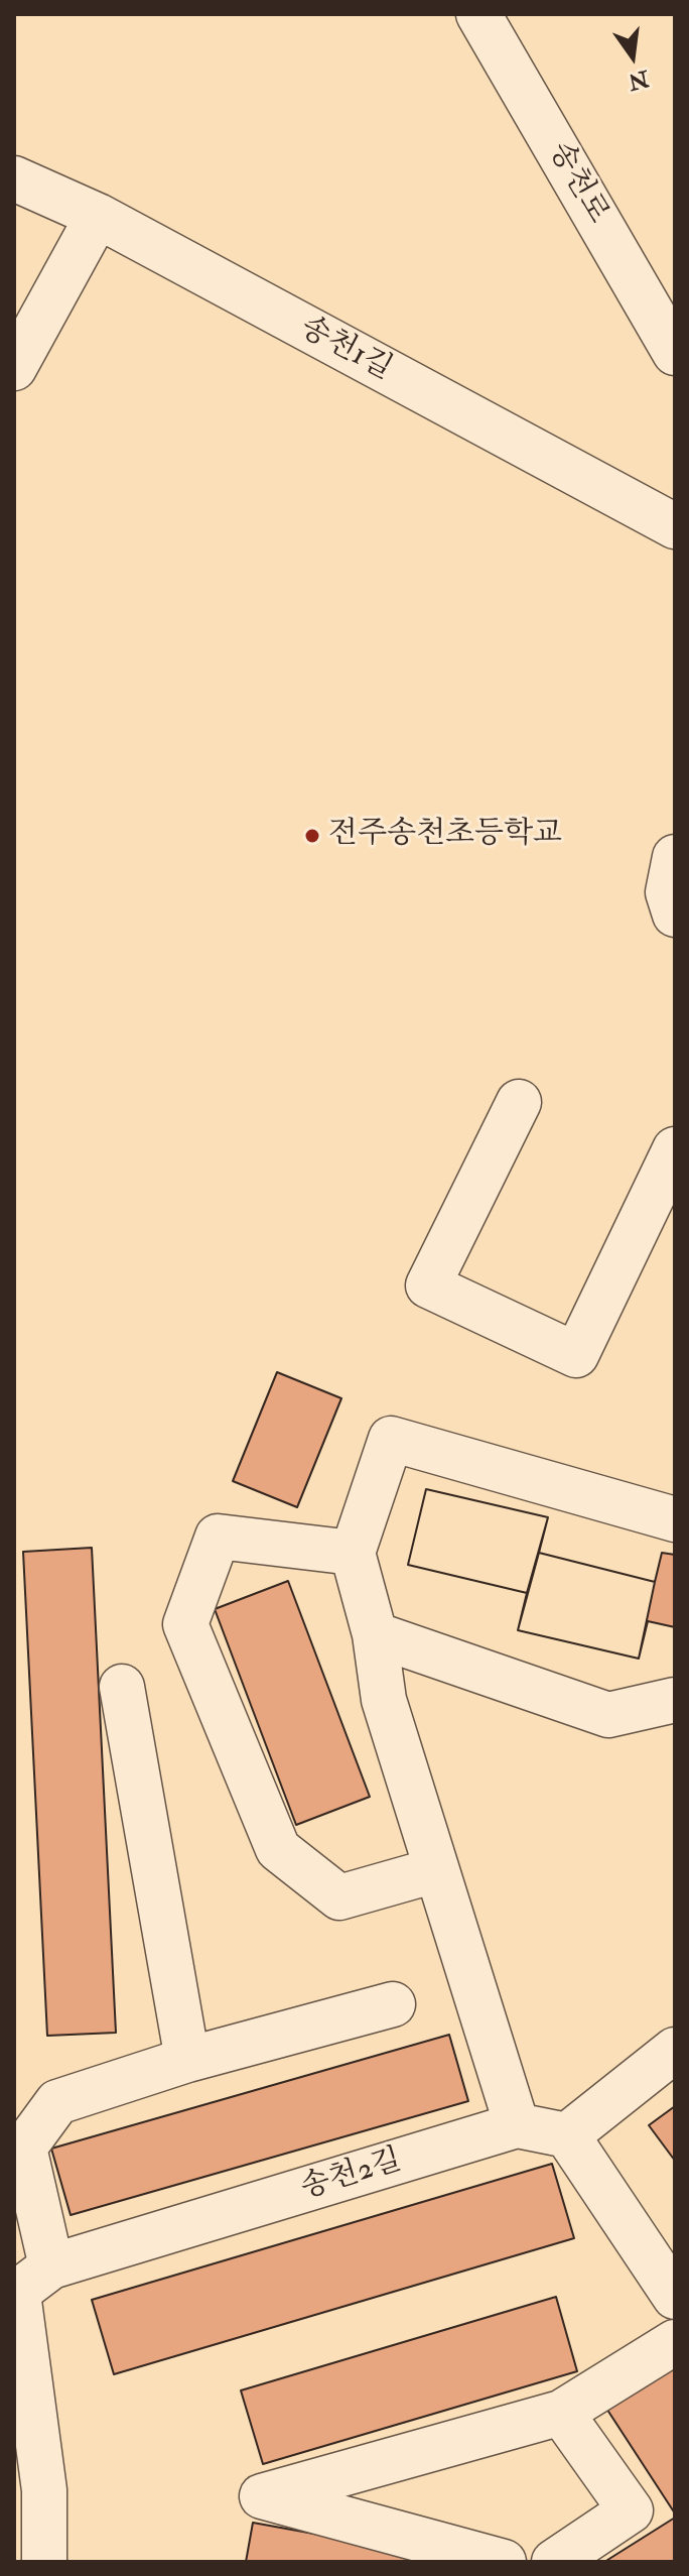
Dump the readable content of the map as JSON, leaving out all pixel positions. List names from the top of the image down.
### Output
{
  "streets": {
    "street": ["송천로", "송천1길", "송천2길"]
  },
  "places": ["전주송천초등학교"],
  "north": "bottom"
}
